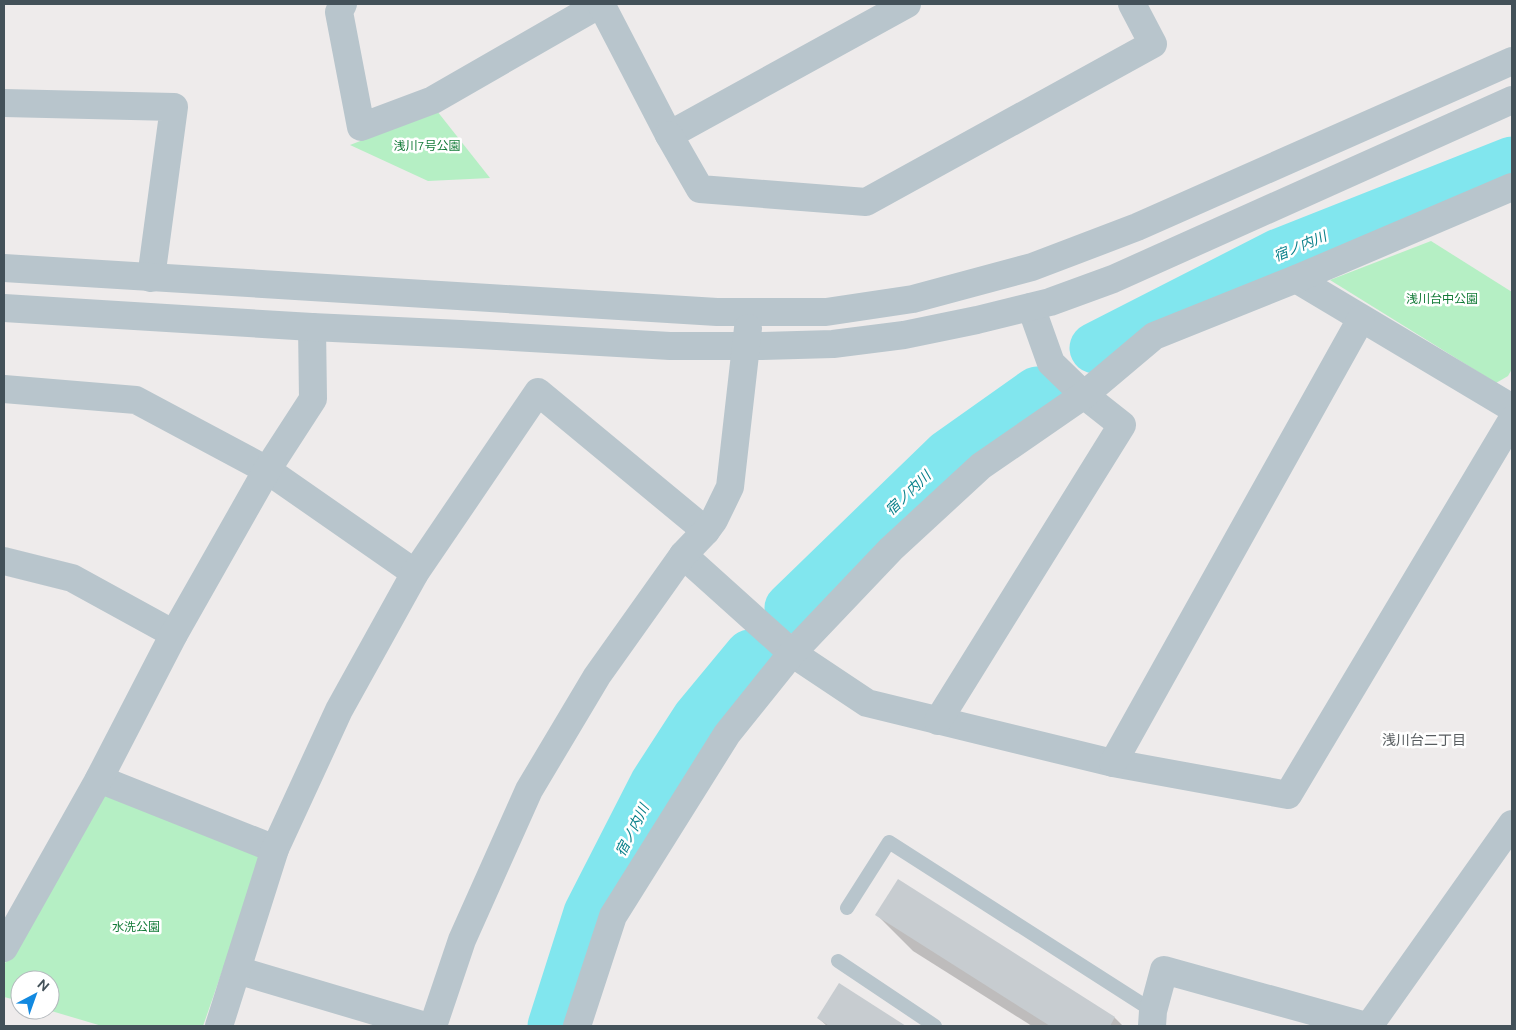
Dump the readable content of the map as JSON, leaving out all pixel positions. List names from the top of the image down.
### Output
{
  "districts": ["浅川台二丁目"],
  "water": ["宿ノ内川"],
  "parks": ["浅川7号公園", "浅川台中公園", "水洗公園"],
  "north": "top right"
}
